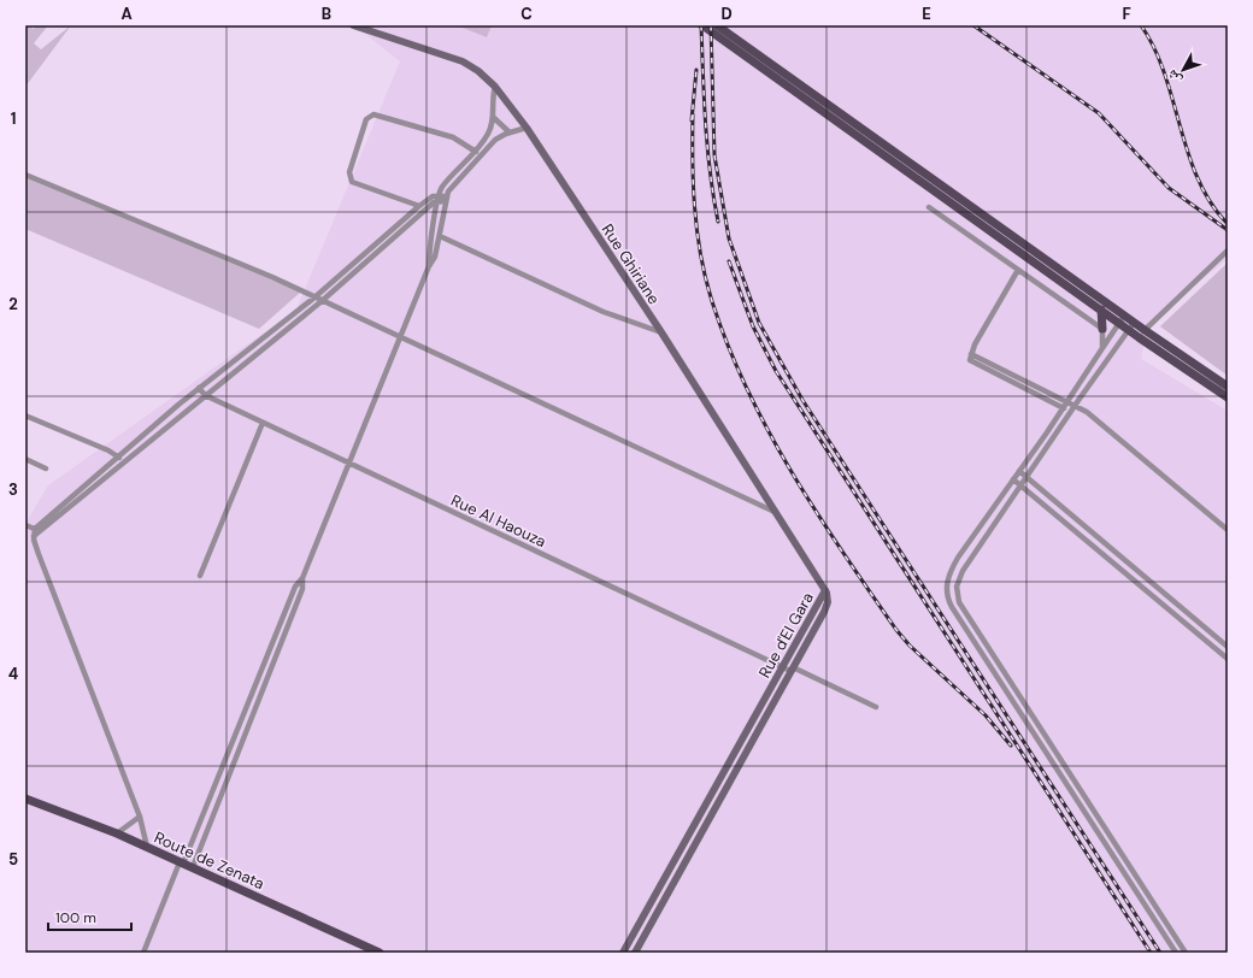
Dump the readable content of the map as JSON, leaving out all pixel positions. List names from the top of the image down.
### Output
{
  "streets": {
    "main road": ["Route de Zenata"],
    "street": ["Rue Ghiriane", "Rue Al Haouza", "Rue d'El Gara"]
  },
  "crossings": [
    ["Rue Ghiriane", "Rue d'El Gara"],
    ["Rue Al Haouza", "Rue d'El Gara"]
  ],
  "scale_bar": "100 m",
  "north": "bottom left",
  "grid": {
    "columns": [
      "A",
      "B",
      "C",
      "D",
      "E",
      "F"
    ],
    "rows": [
      "1",
      "2",
      "3",
      "4",
      "5"
    ]
  }
}
